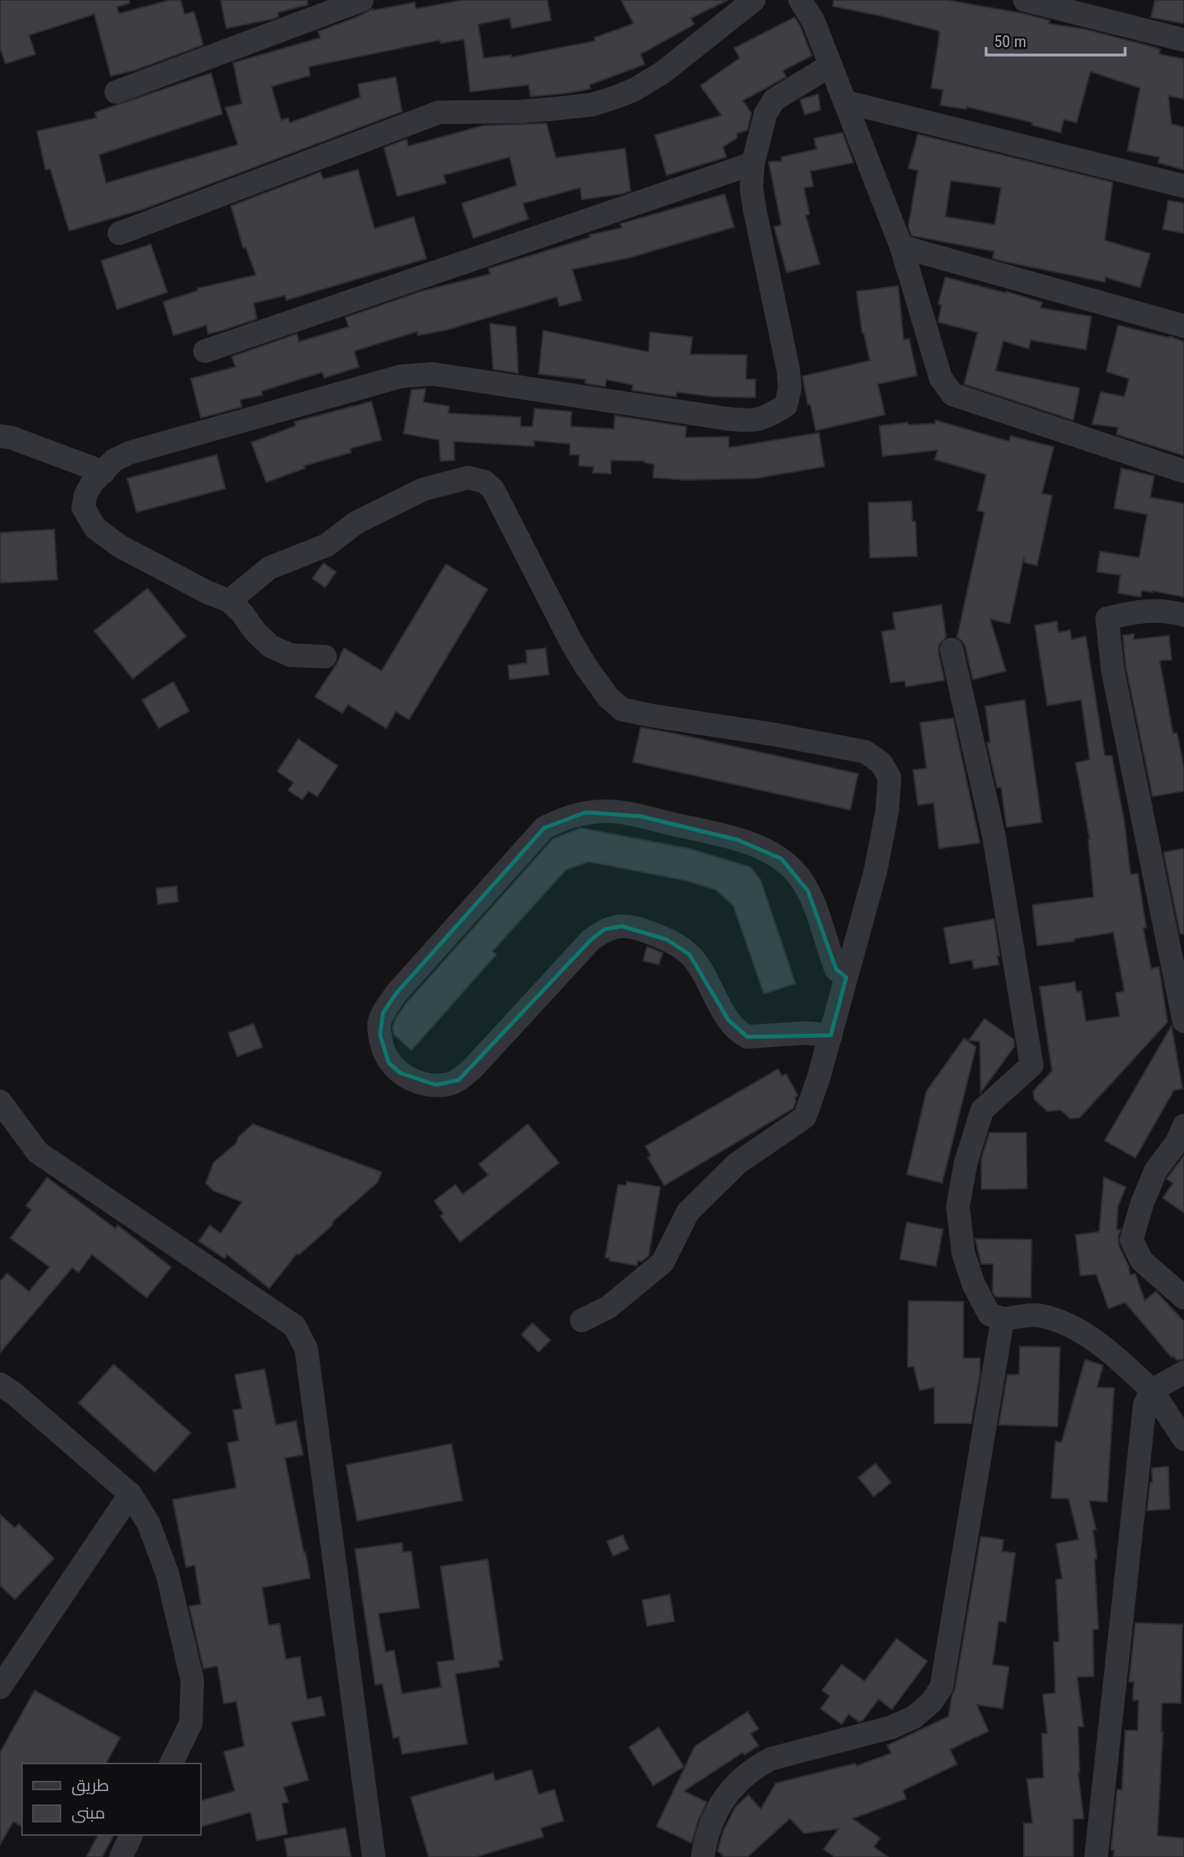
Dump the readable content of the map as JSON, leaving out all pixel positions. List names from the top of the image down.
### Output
{
  "legend": ["طريق", "مبنى"],
  "scale_bar": "50 m"
}
